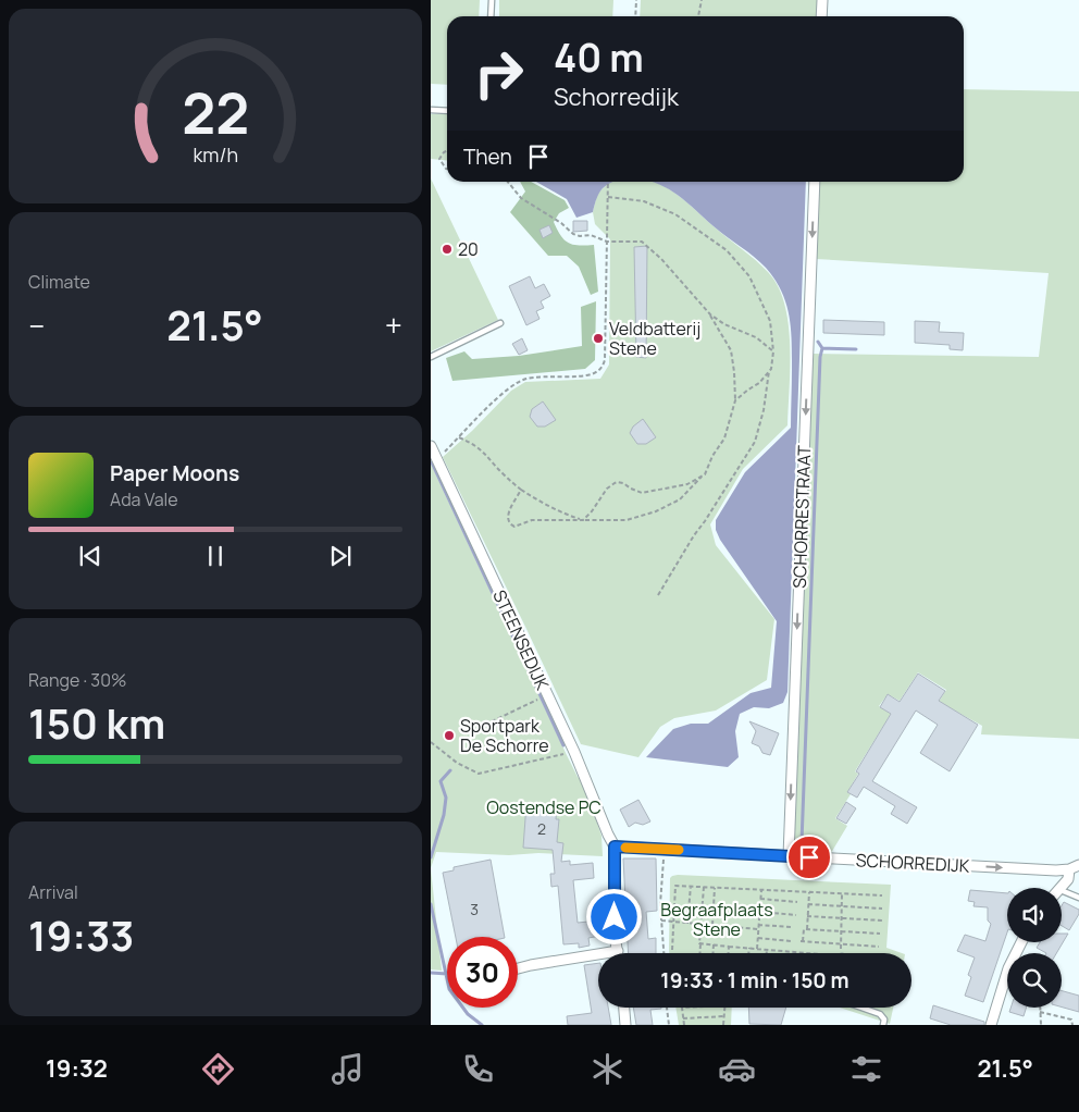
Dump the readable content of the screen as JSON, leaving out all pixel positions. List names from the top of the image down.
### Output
{
  "streets": {
    "street": ["SCHORRESTRAAT", "STEENSEDIJK", "SCHORREDIJK"]
  },
  "crossings": [
    ["SCHORRESTRAAT", "SCHORREDIJK"],
    ["STEENSEDIJK", "SCHORREDIJK"]
  ],
  "one_way": ["SCHORRESTRAAT", "SCHORREDIJK"],
  "parks": ["Oostendse PC", "Begraafplaats Stene"],
  "places": ["20", "Veldbatterij Stene", "Sportpark De Schorre"],
  "house_numbers": ["2", "3"],
  "page": {
    "turn": ["40 m", "Schorredijk"],
    "then": "Then",
    "tile": [
      "Climate",
      ["Range · 30%", "150 km"],
      ["Arrival", "19:33"]
    ],
    "heat": ["−", "21.5°", "+"],
    "song": ["Paper Moons", "Ada Vale"],
    "limit": "30",
    "trip": "19:33 · 1 min · 150 m",
    "tabs": ["19:32", "21.5°"],
    "gauge": ["22", "km/h"]
  }
}
